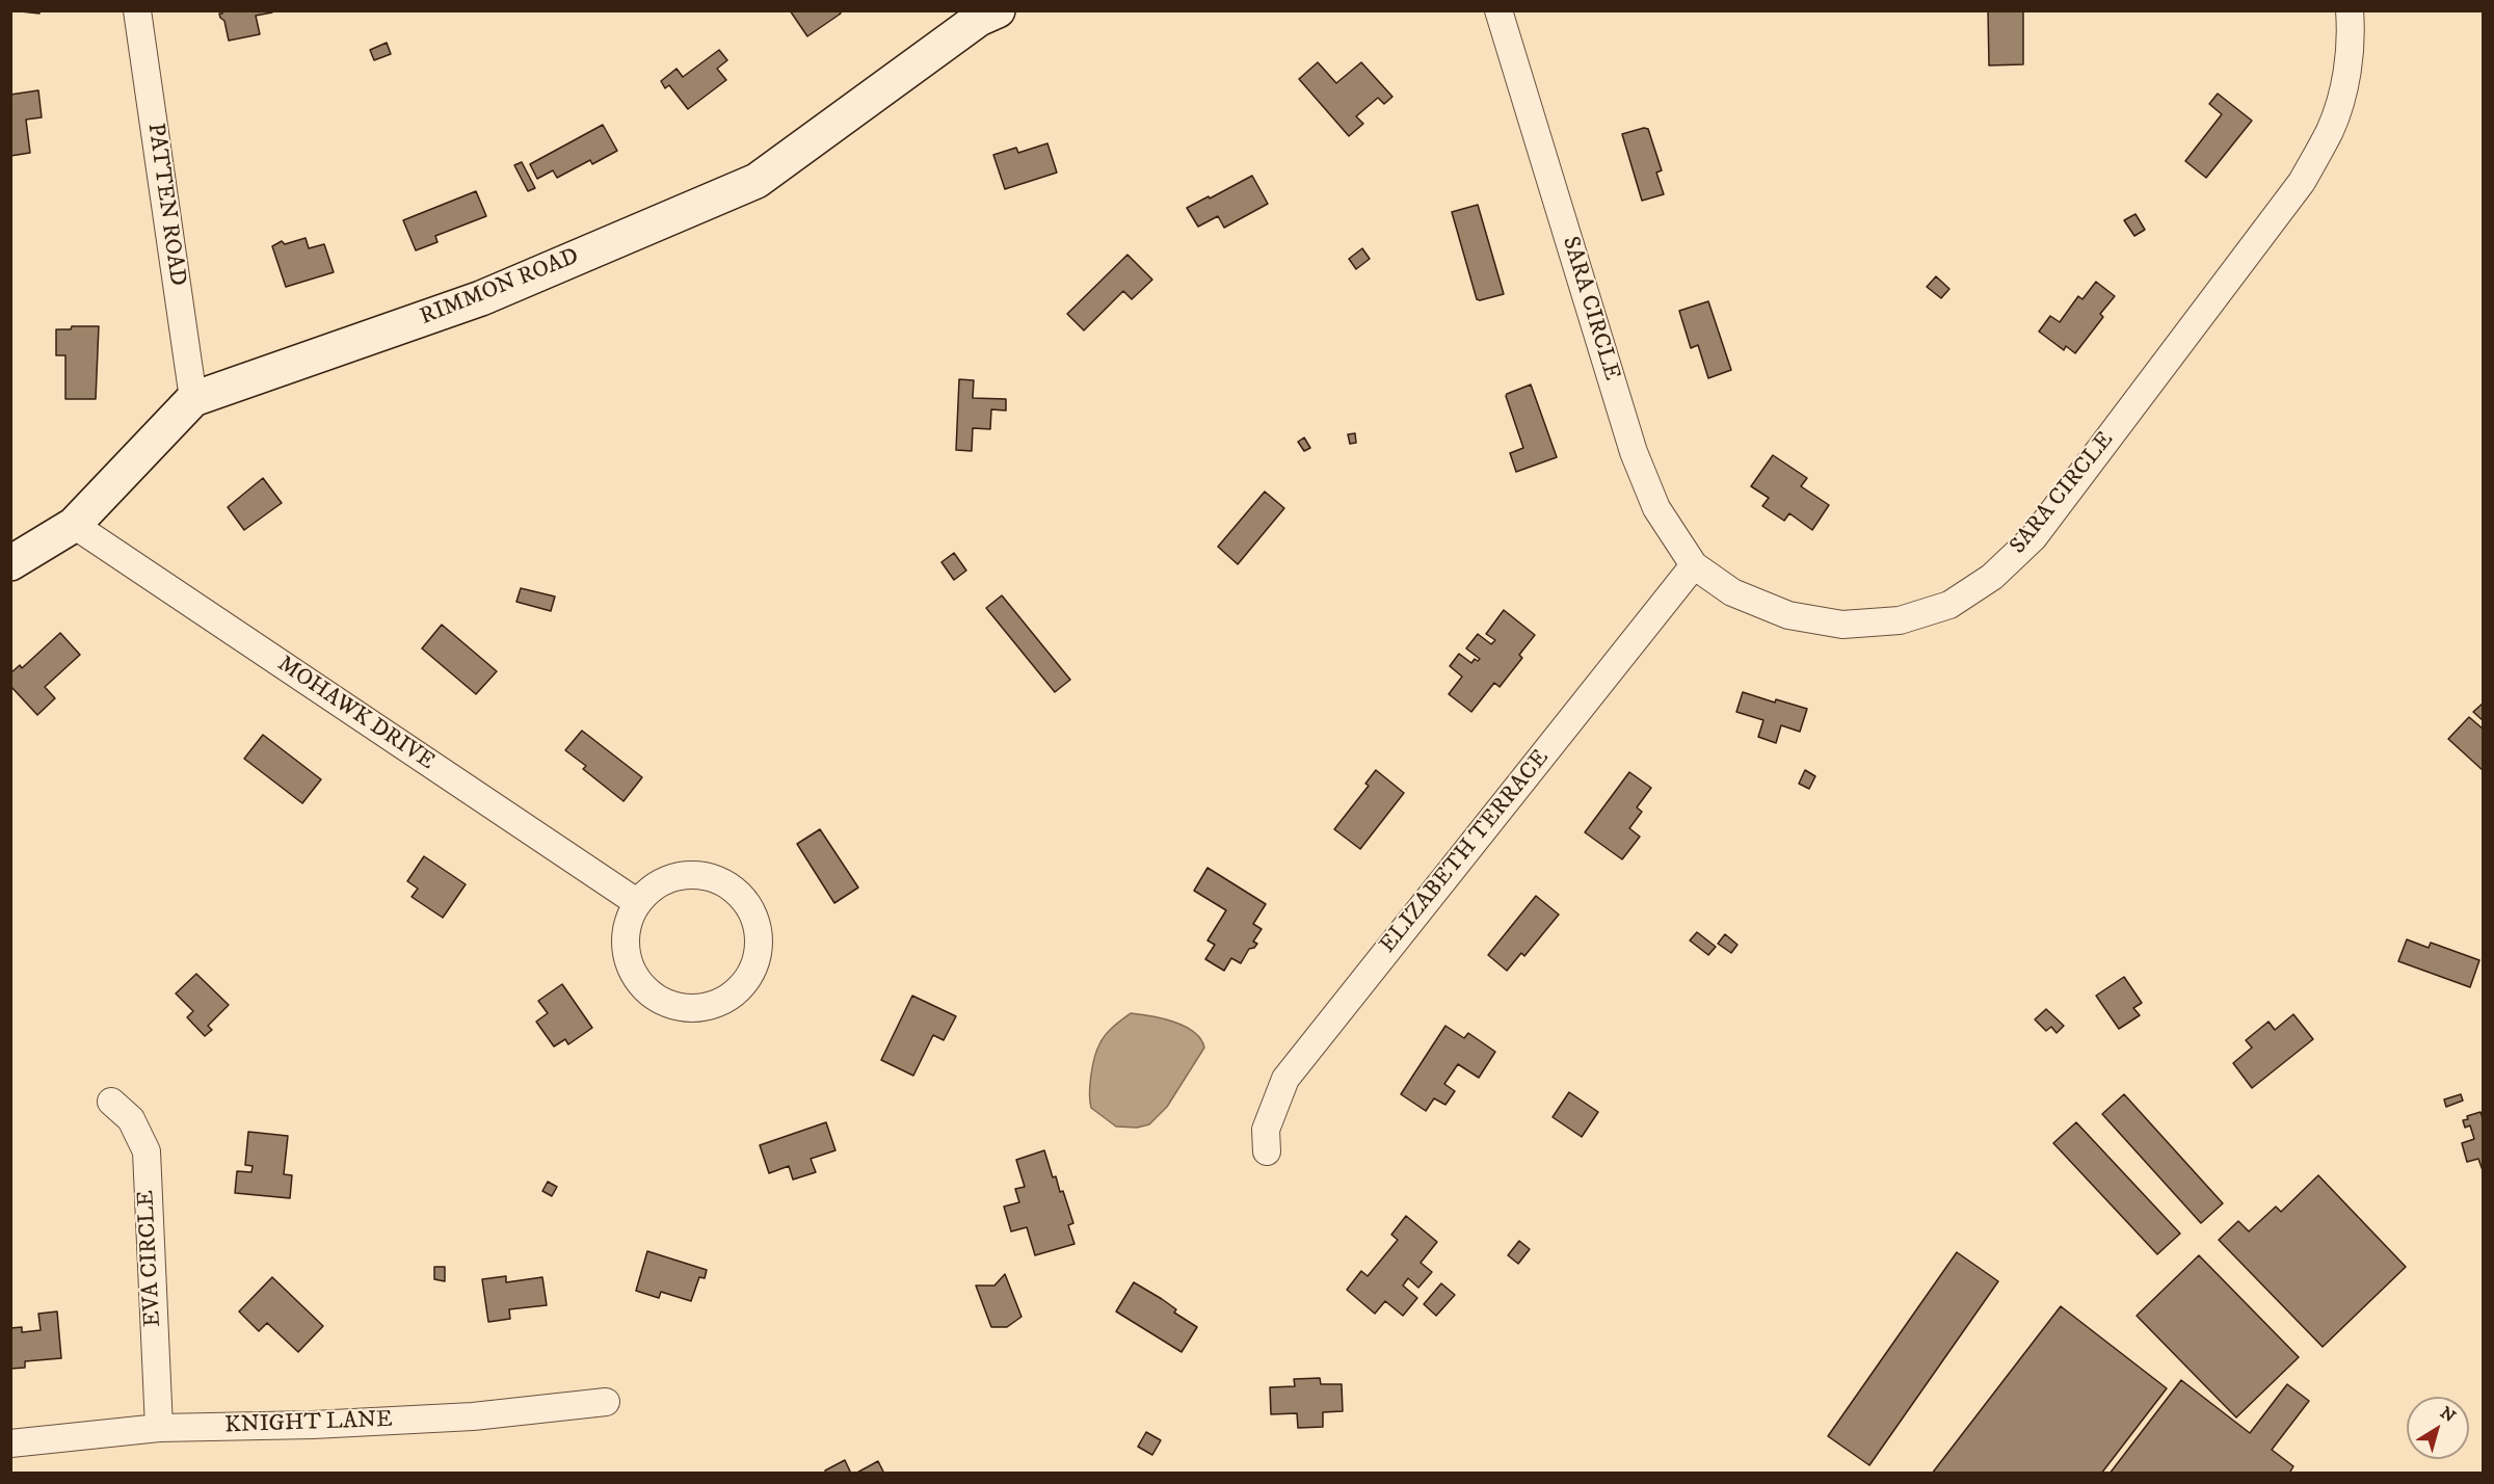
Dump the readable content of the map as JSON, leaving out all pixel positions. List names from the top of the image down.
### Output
{
  "streets": {
    "street": [
      "PATTEN ROAD",
      "RIMMON ROAD",
      "SARA CIRCLE",
      "MOHAWK DRIVE",
      "ELIZABETH TERRACE",
      "EVA CIRCLE",
      "KNIGHT LANE"
    ]
  },
  "crossings": [
    ["PATTEN ROAD", "RIMMON ROAD"],
    ["RIMMON ROAD", "MOHAWK DRIVE"],
    ["SARA CIRCLE", "ELIZABETH TERRACE"],
    ["EVA CIRCLE", "KNIGHT LANE"]
  ],
  "north": "top right"
}
